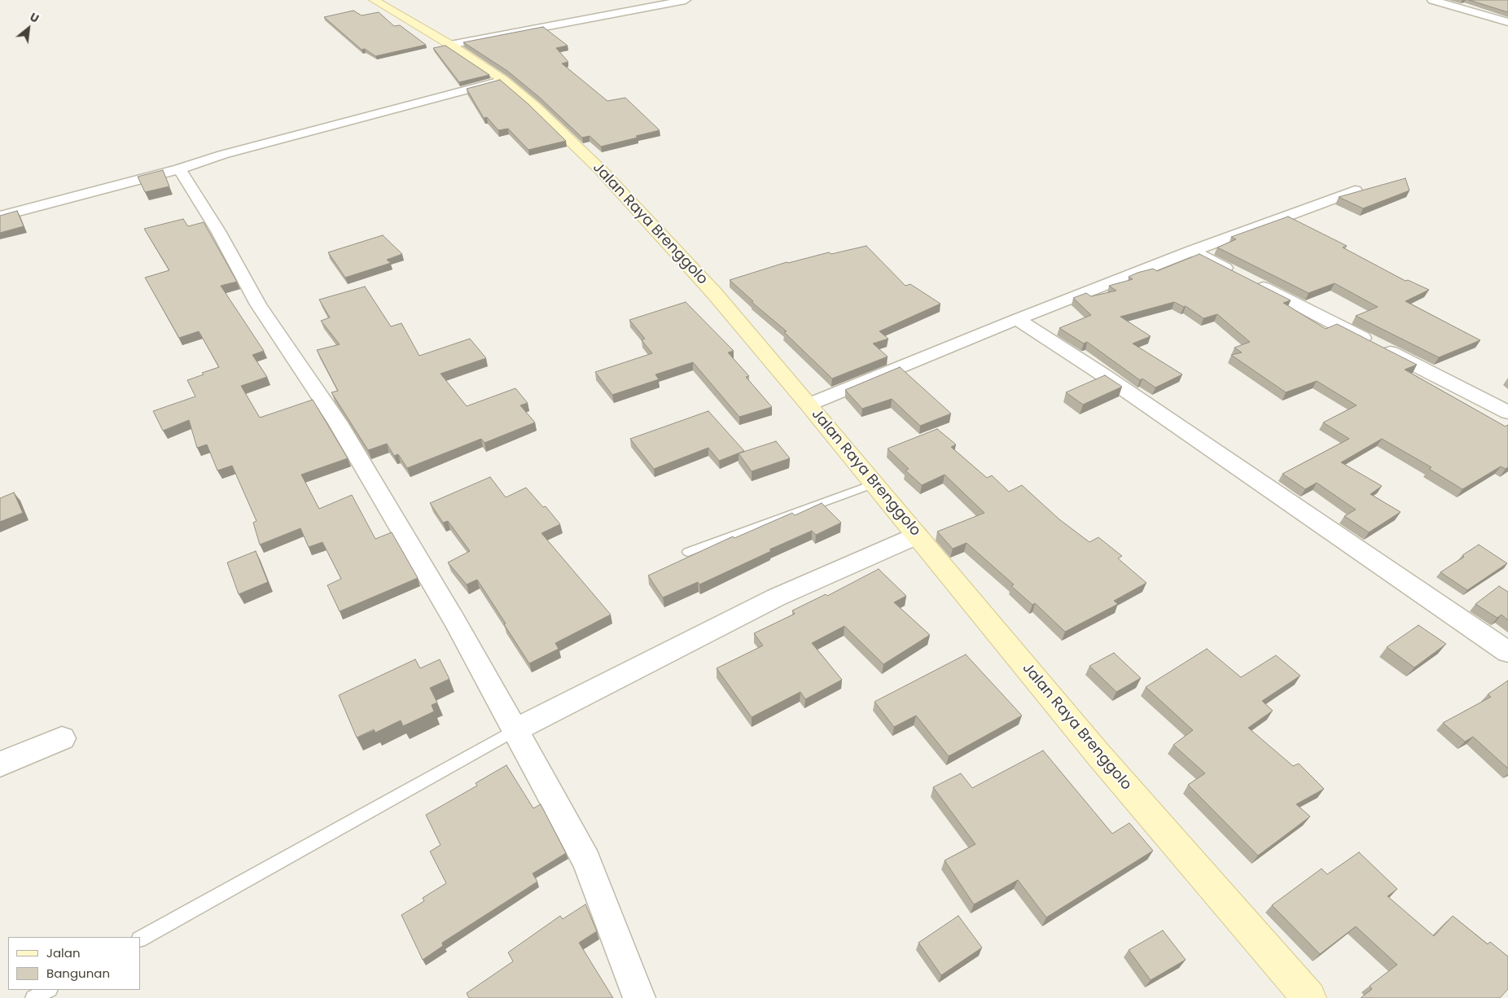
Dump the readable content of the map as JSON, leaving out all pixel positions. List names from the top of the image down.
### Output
{
  "streets": {
    "main road": ["Jalan Raya Brenggolo"]
  },
  "legend": ["Jalan", "Bangunan"],
  "north": "top right"
}
